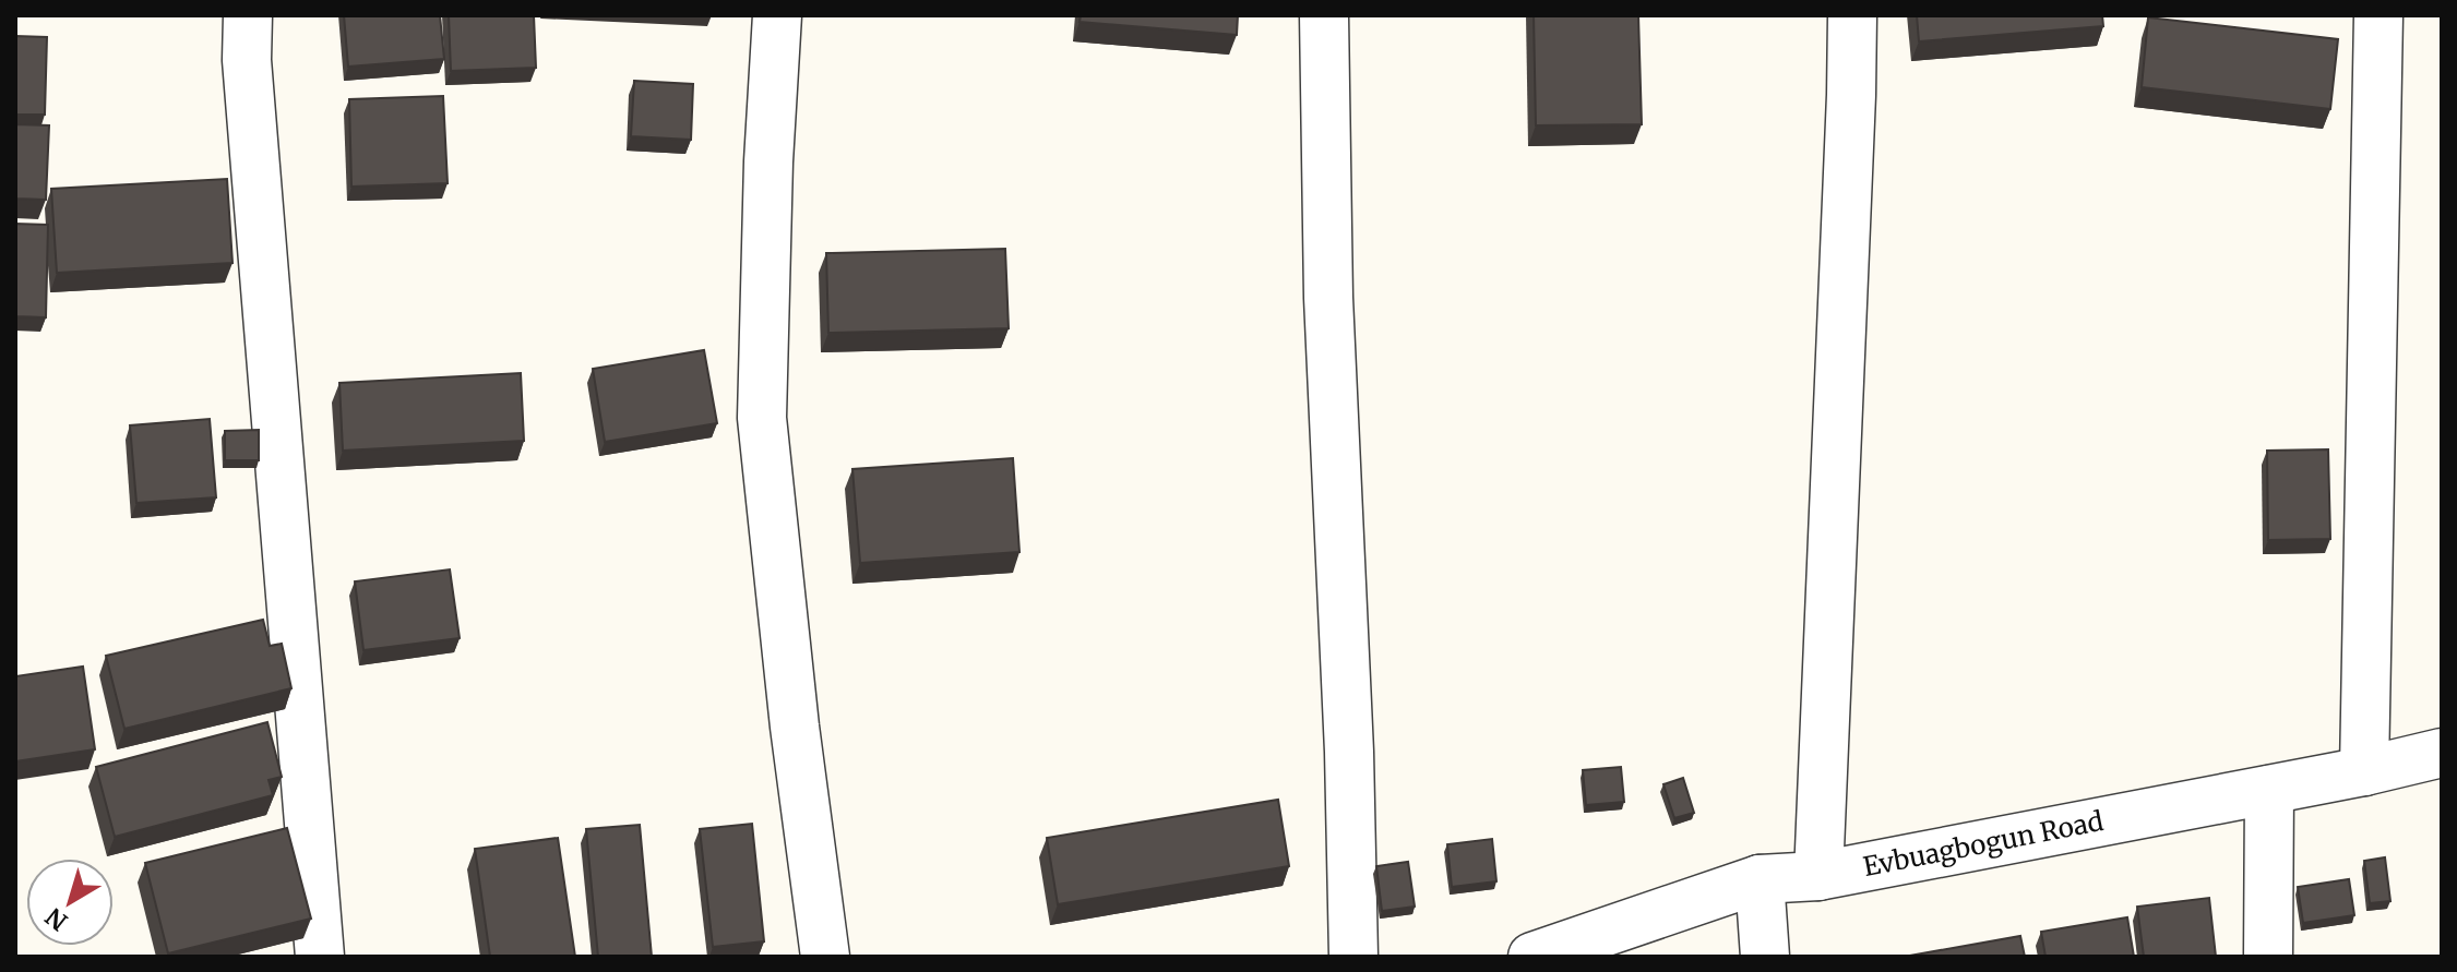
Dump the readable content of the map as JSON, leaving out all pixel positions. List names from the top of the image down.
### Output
{
  "streets": {
    "street": ["Evbuagbogun Road"]
  },
  "north": "bottom left"
}
